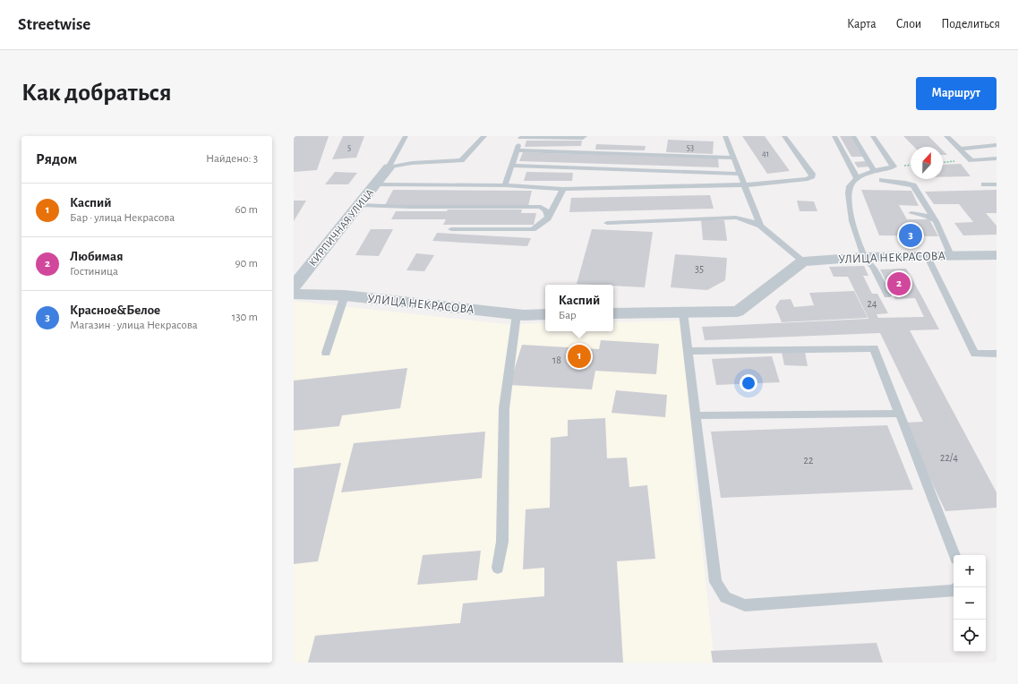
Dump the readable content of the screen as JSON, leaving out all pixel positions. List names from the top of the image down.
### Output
{
  "streets": {
    "street": ["КИРПИЧНАЯ УЛИЦА", "УЛИЦА НЕКРАСОВА"]
  },
  "house_numbers": [
    "5",
    "53",
    "41",
    "35",
    "24",
    "18",
    "22/4",
    "22"
  ],
  "north": "top",
  "page": {
    "header": "Streetwise",
    "nav": ["Карта", "Слои", "Поделиться"],
    "buttons": "Маршрут",
    "title": "Как добраться",
    "heading": ["Рядом", "Найдено: 3"],
    "list": [
      {
        "mark": "1",
        "name": "Каспий",
        "note": "Бар · улица Некрасова",
        "value": "60 m"
      },
      {
        "mark": "2",
        "name": "Любимая",
        "note": "Гостиница",
        "value": "90 m"
      },
      {
        "mark": "3",
        "name": "Красное&Белое",
        "note": "Магазин · улица Некрасова",
        "value": "130 m"
      }
    ],
    "pins": ["3", "2", "1"],
    "popup": ["Каспий", "Бар"],
    "map_buttons": ["+", "−"]
  }
}
